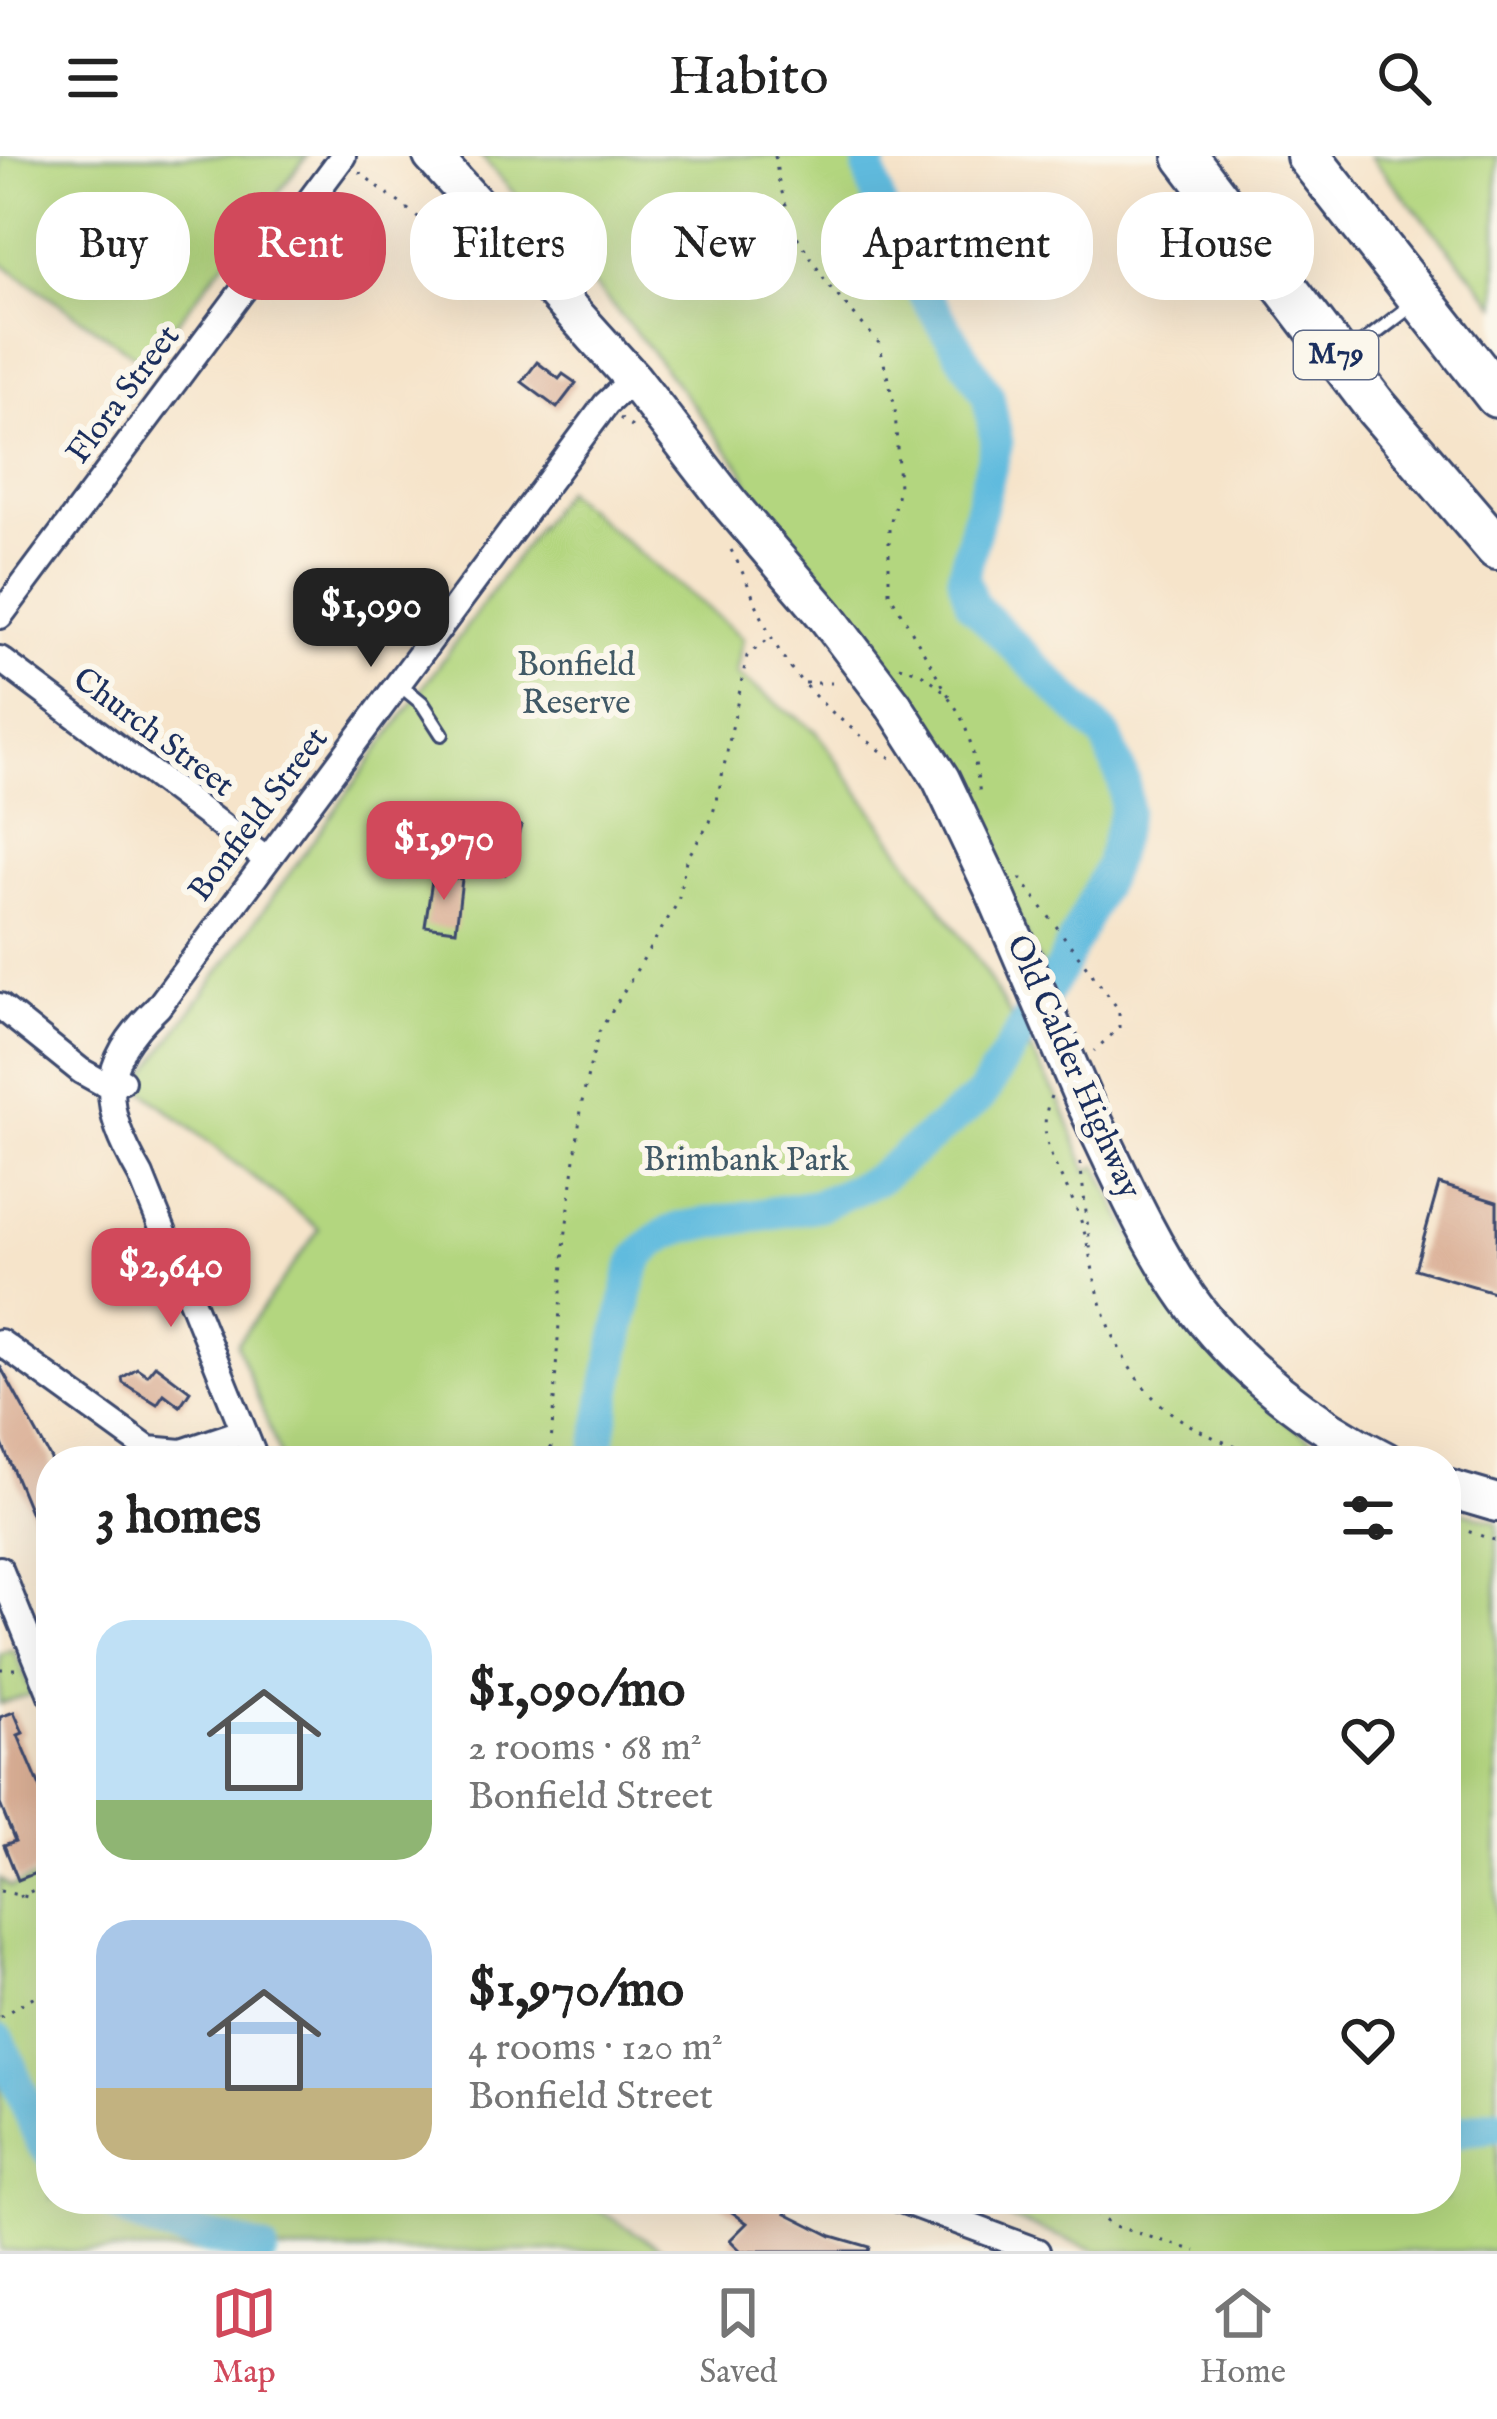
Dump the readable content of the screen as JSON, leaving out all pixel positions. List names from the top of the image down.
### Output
{
  "streets": {
    "highway": ["M79"],
    "main road": ["Old Calder Highway"],
    "street": ["Flora Street", "Church Street", "Bonfield Street"]
  },
  "crossings": [
    ["Church Street", "Bonfield Street"],
    ["Bonfield Street", "Old Calder Highway"]
  ],
  "parks": ["Bonfield Reserve", "Brimbank Park"],
  "page": {
    "header": "Habito",
    "chip": [
      "Buy",
      "Rent",
      "Filters",
      "New",
      "Apartment",
      "House"
    ],
    "price": ["$1,090", "$1,970", "$2,640"],
    "heading": "3 homes",
    "list": [
      {
        "name": "$1,090/mo",
        "note": "2 rooms · 68 m² · Bonfield Street"
      },
      {
        "name": "$1,970/mo",
        "note": "4 rooms · 120 m² · Bonfield Street"
      }
    ],
    "tabs": ["Map", "Saved", "Home"]
  }
}
